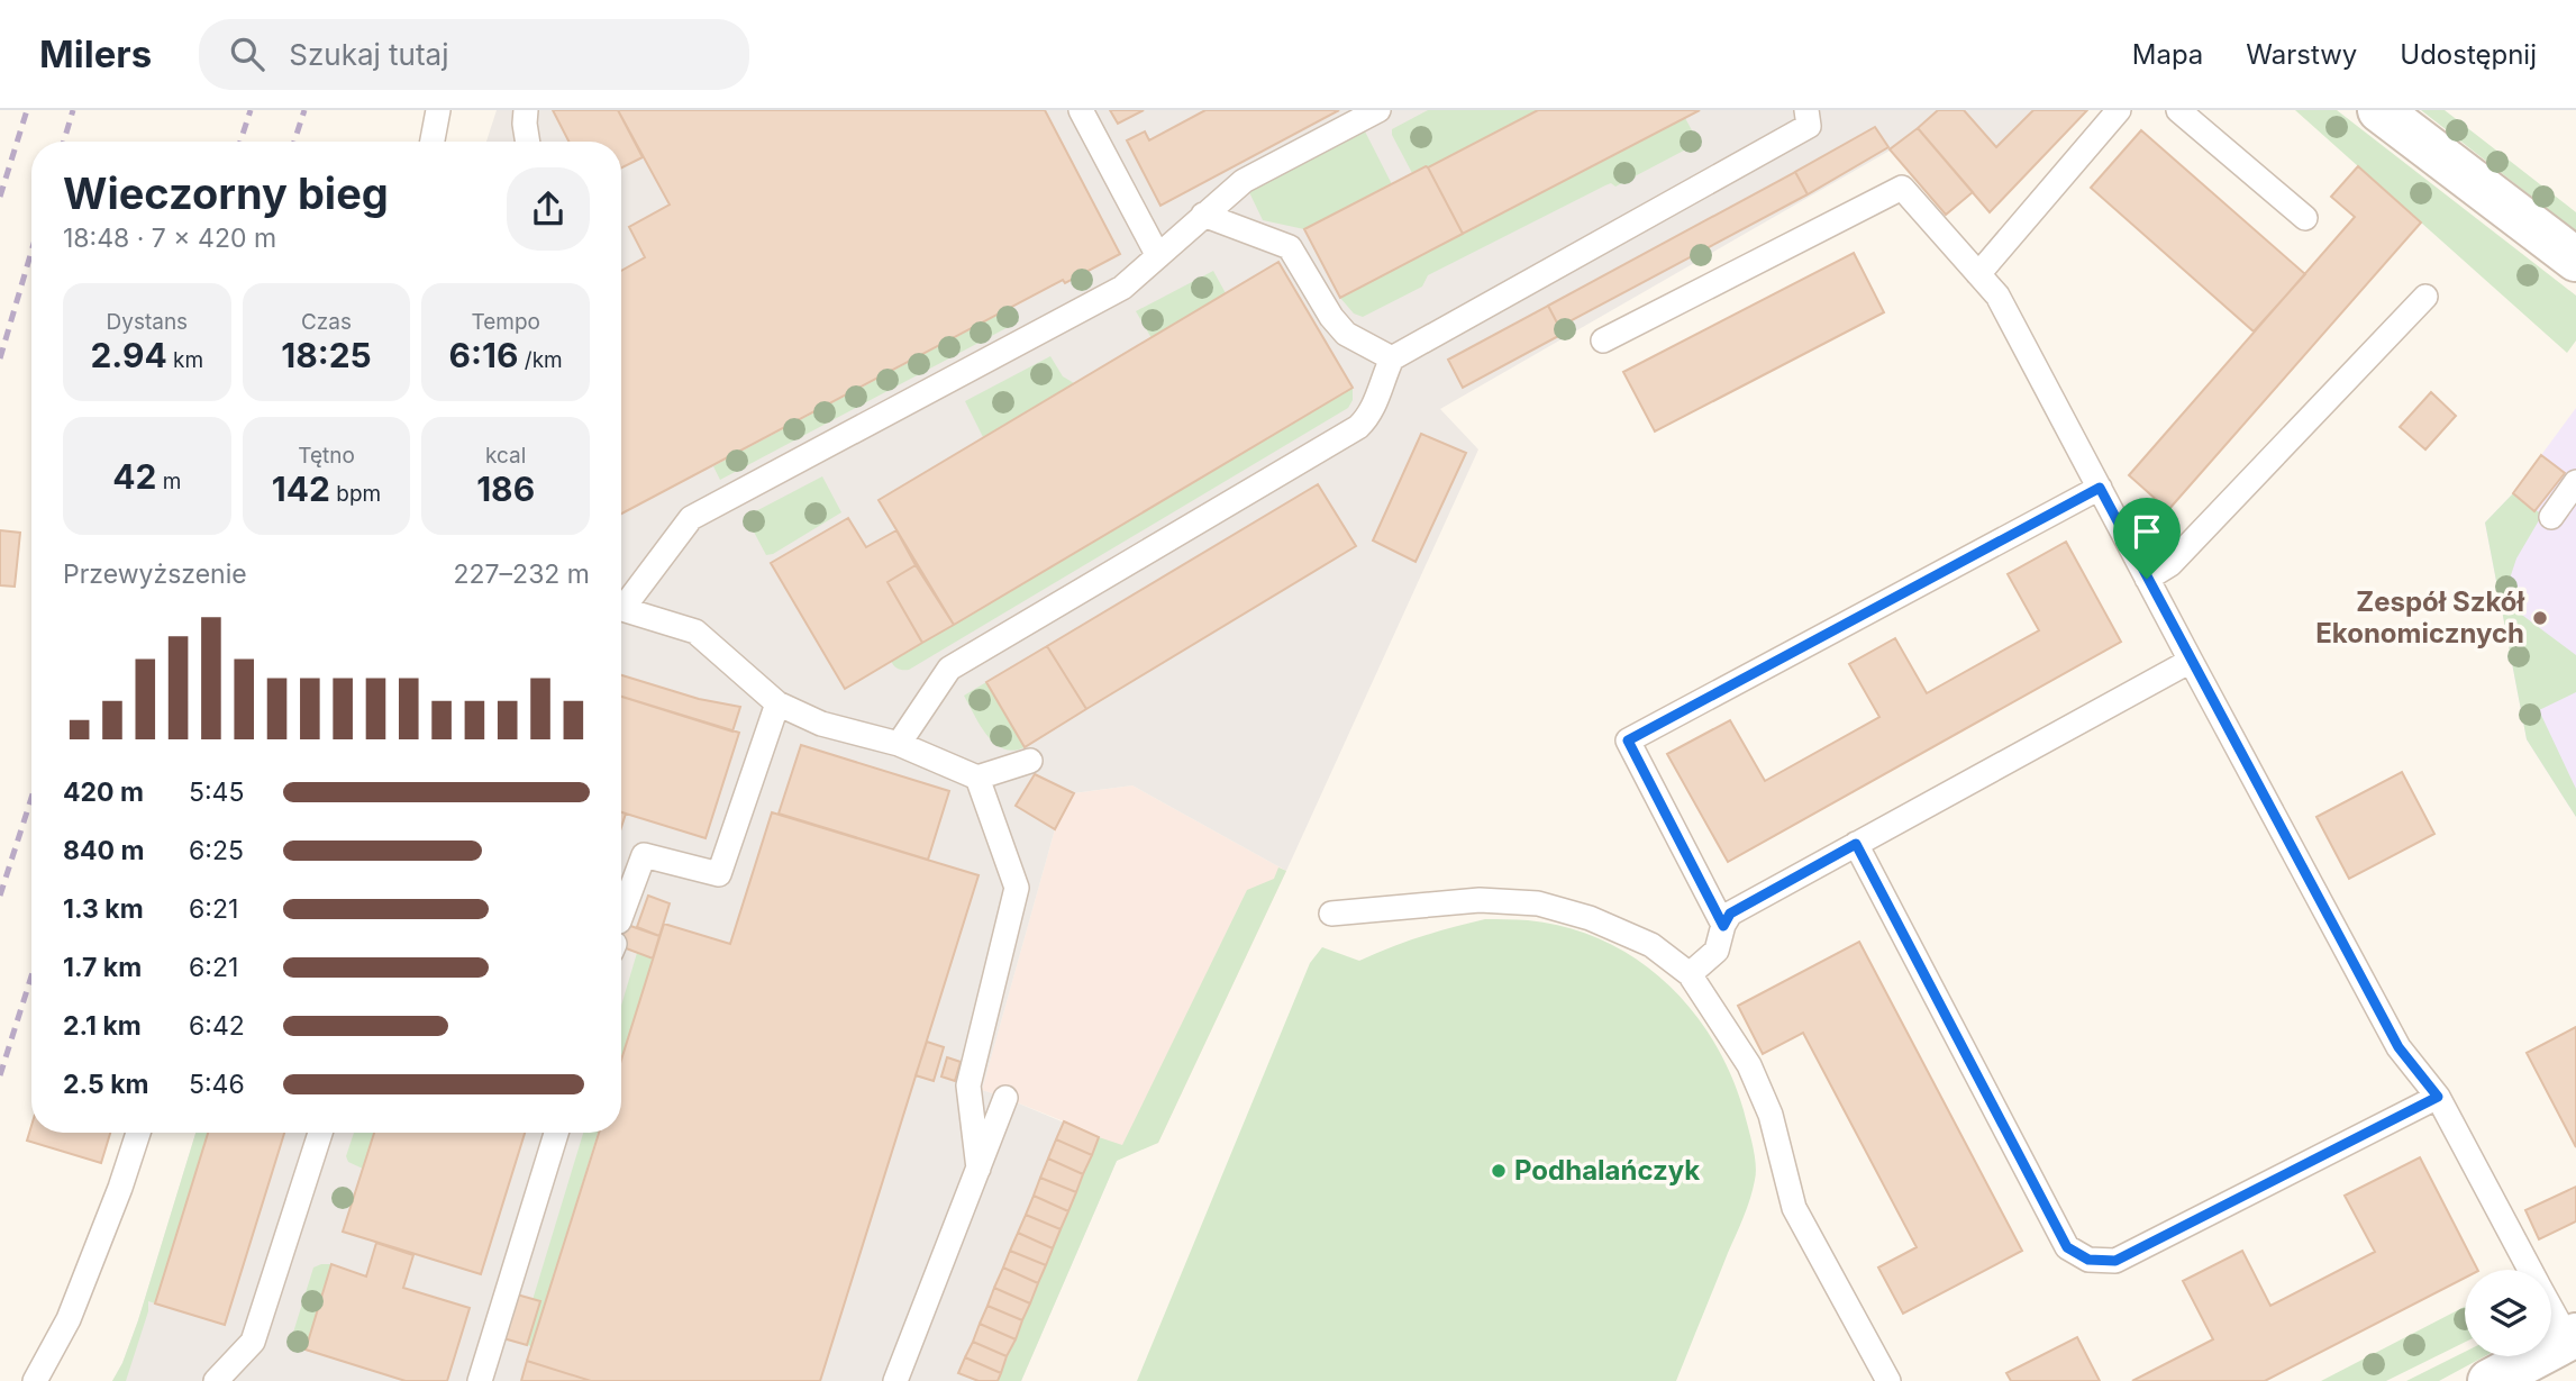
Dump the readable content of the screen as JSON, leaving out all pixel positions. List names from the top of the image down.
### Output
{
  "places": ["Zespół Szkół Ekonomicznych", "Podhalańczyk"],
  "page": {
    "header": "Milers",
    "search": "Szukaj tutaj",
    "nav": ["Mapa", "Warstwy", "Udostępnij"],
    "heading": ["Wieczorny bieg", "18:48 · 7 × 420 m"],
    "stats": [
      ["Dystans", "2.94 km"],
      ["Czas", "18:25"],
      ["Tempo", "6:16 /km"],
      ["42 m"],
      ["Tętno", "142 bpm"],
      ["kcal", "186"]
    ],
    "chart": ["Przewyższenie", "227–232 m"],
    "list": [
      {
        "name": "420 m",
        "note": "5:45"
      },
      {
        "name": "840 m",
        "note": "6:25"
      },
      {
        "name": "1.3 km",
        "note": "6:21"
      },
      {
        "name": "1.7 km",
        "note": "6:21"
      },
      {
        "name": "2.1 km",
        "note": "6:42"
      },
      {
        "name": "2.5 km",
        "note": "5:46"
      }
    ]
  }
}
